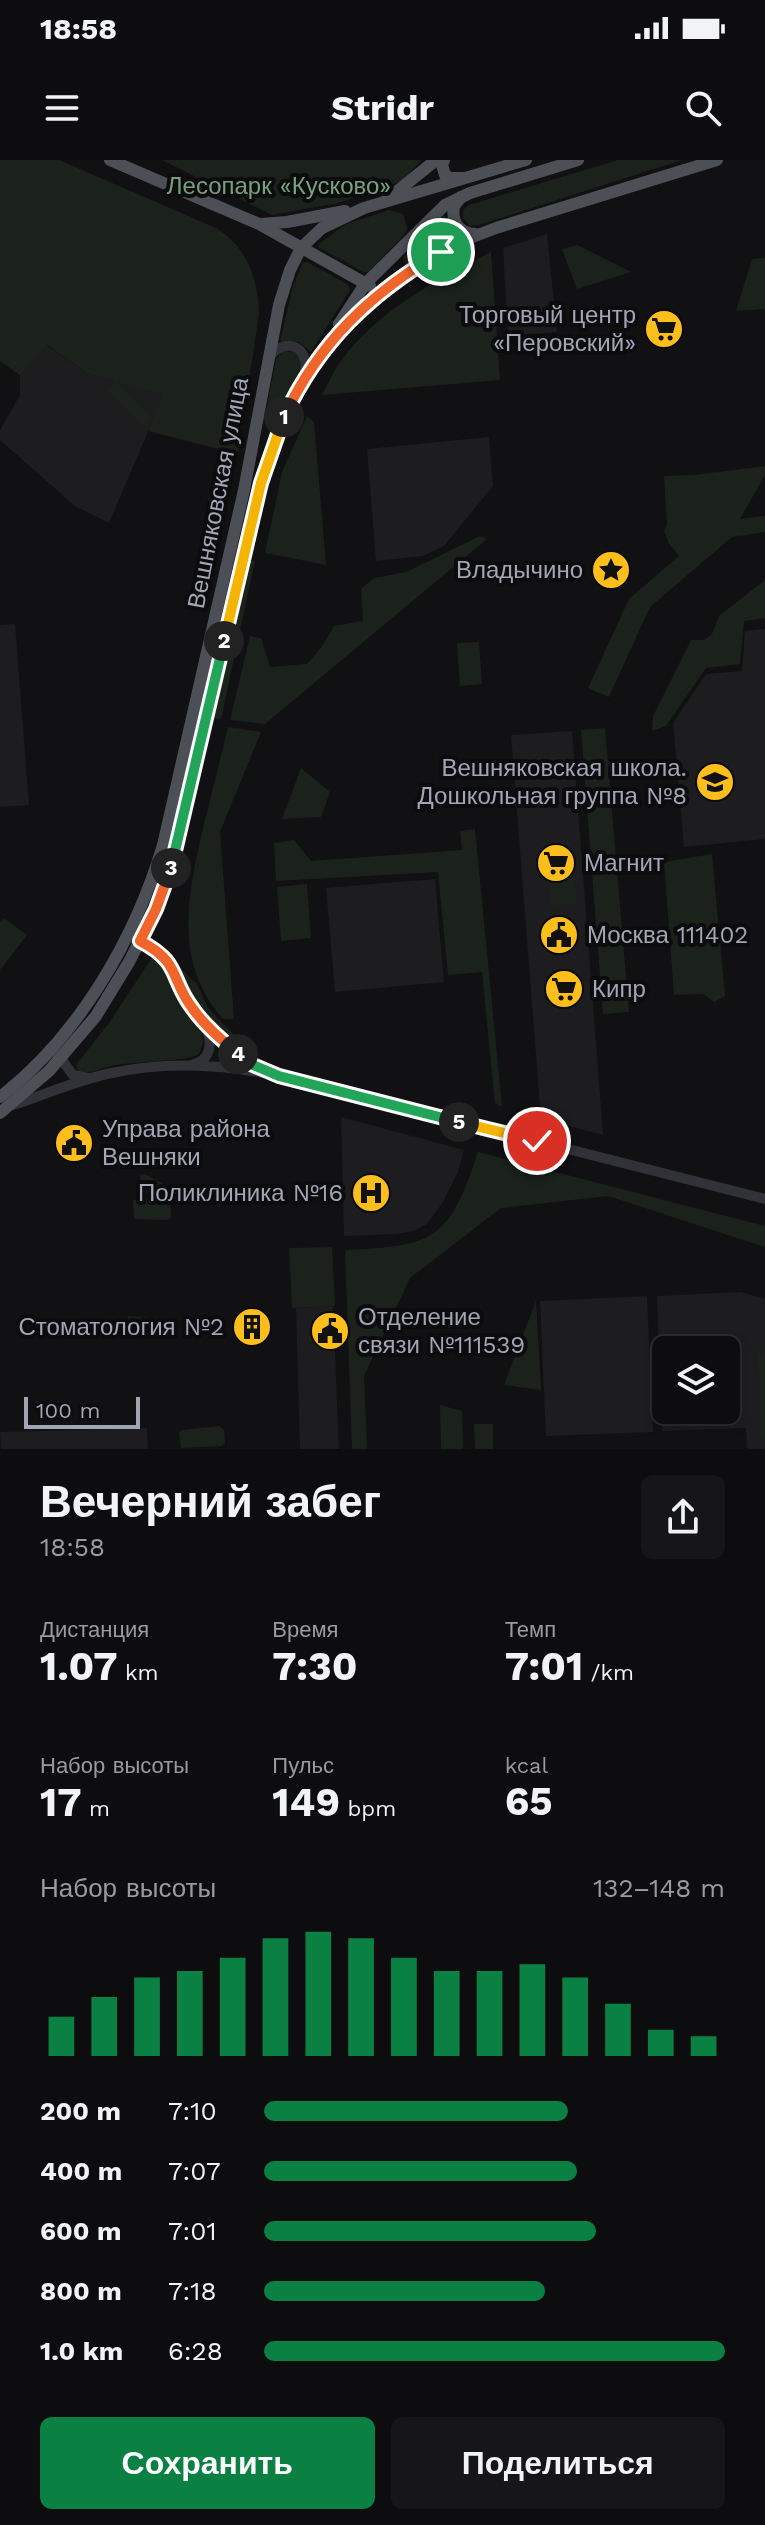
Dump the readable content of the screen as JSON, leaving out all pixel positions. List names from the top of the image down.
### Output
{
  "streets": {
    "main road": ["Вешняковская улица"]
  },
  "parks": ["Лесопарк «Кусково»"],
  "places": {
    "supermarket": ["Торговый центр «Перовский»", "Магнит", "Кипр"],
    "place": ["Владычино"],
    "school or university": ["Вешняковская школа. Дошкольная группа №8"],
    "public building": ["Москва 111402", "Управа района Вешняки", "Отделение связи №111539"],
    "hospital": ["Поликлиника №16"],
    "building": ["Стоматология №2"]
  },
  "scale_bar": "100 m",
  "page": {
    "status": "18:58",
    "header": "Stridr",
    "pins": [
      "1",
      "2",
      "3",
      "4",
      "5"
    ],
    "scale": "100 m",
    "heading": ["Вечерний забег", "18:58"],
    "stats": [
      ["Дистанция", "1.07 km"],
      ["Время", "7:30"],
      ["Темп", "7:01 /km"],
      ["Набор высоты", "17 m"],
      ["Пульс", "149 bpm"],
      ["kcal", "65"]
    ],
    "chart": ["Набор высоты", "132–148 m"],
    "list": [
      {
        "name": "200 m",
        "note": "7:10"
      },
      {
        "name": "400 m",
        "note": "7:07"
      },
      {
        "name": "600 m",
        "note": "7:01"
      },
      {
        "name": "800 m",
        "note": "7:18"
      },
      {
        "name": "1.0 km",
        "note": "6:28"
      }
    ],
    "buttons": ["Сохранить", "Поделиться"]
  }
}
